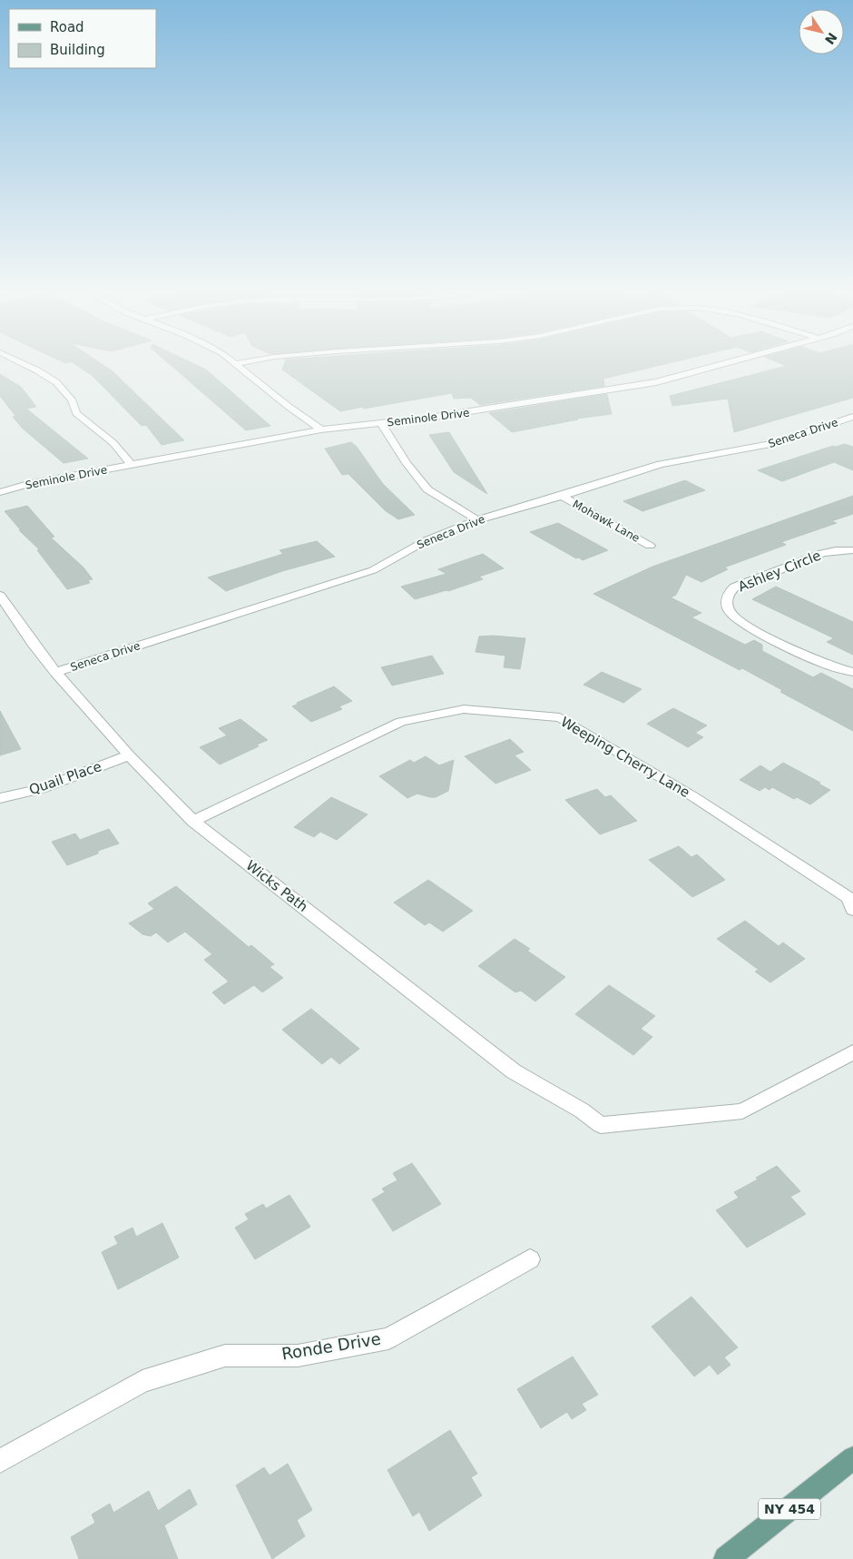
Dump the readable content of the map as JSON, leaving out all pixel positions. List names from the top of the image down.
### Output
{
  "streets": {
    "main road": ["NY 454"],
    "street": [
      "Seminole Drive",
      "Seneca Drive",
      "Mohawk Lane",
      "Ashley Circle",
      "Weeping Cherry Lane",
      "Quail Place",
      "Wicks Path",
      "Ronde Drive"
    ]
  },
  "crossings": [
    ["Seneca Drive", "Mohawk Lane"],
    ["Seneca Drive", "Wicks Path"],
    ["Weeping Cherry Lane", "Wicks Path"],
    ["Quail Place", "Wicks Path"]
  ],
  "legend": ["Road", "Building"],
  "north": "bottom right"
}
